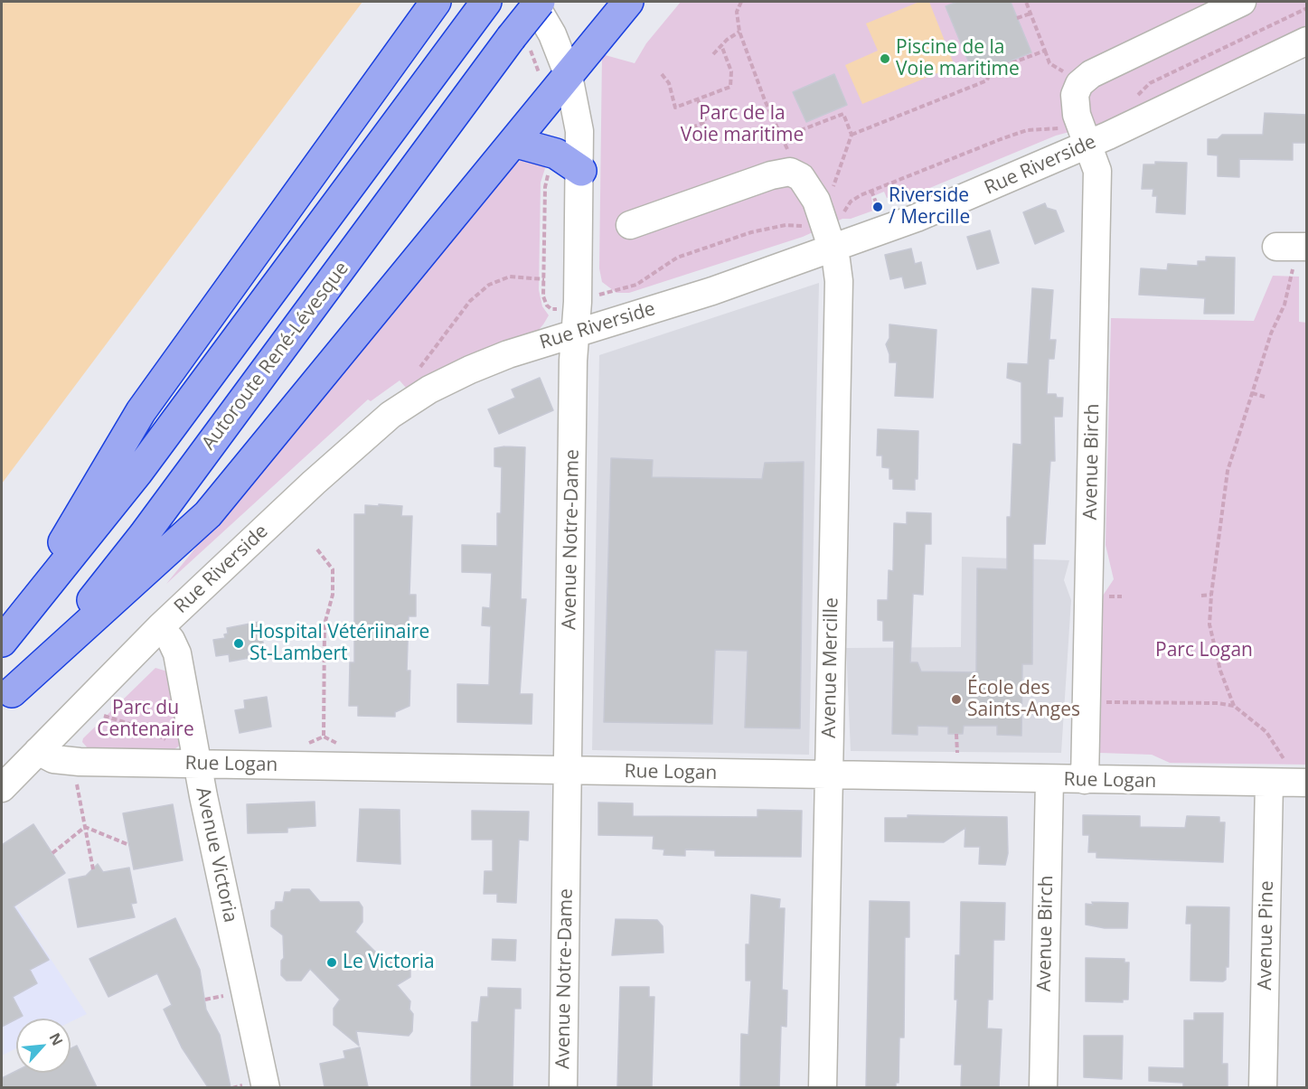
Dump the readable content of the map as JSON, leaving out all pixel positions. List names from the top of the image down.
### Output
{
  "streets": {
    "highway": ["Autoroute René-Lévesque"],
    "street": [
      "Rue Riverside",
      "Avenue Birch",
      "Avenue Notre-Dame",
      "Avenue Mercille",
      "Rue Logan",
      "Avenue Victoria",
      "Avenue Pine"
    ]
  },
  "crossings": [
    ["Rue Riverside", "Avenue Birch"],
    ["Rue Riverside", "Avenue Notre-Dame"],
    ["Rue Riverside", "Avenue Mercille"],
    ["Rue Riverside", "Rue Logan"],
    ["Rue Riverside", "Avenue Victoria"],
    ["Avenue Birch", "Rue Logan"],
    ["Avenue Notre-Dame", "Rue Logan"],
    ["Avenue Mercille", "Rue Logan"],
    ["Rue Logan", "Avenue Victoria"],
    ["Rue Logan", "Avenue Pine"]
  ],
  "parks": ["Parc de la Voie maritime", "Parc Logan", "Parc du Centenaire"],
  "places": [
    "Piscine de la Voie maritime",
    "Riverside / Mercille",
    "Hospital Vétériinaire St-Lambert",
    "École des Saints-Anges",
    "Le Victoria"
  ],
  "north": "top right"
}
